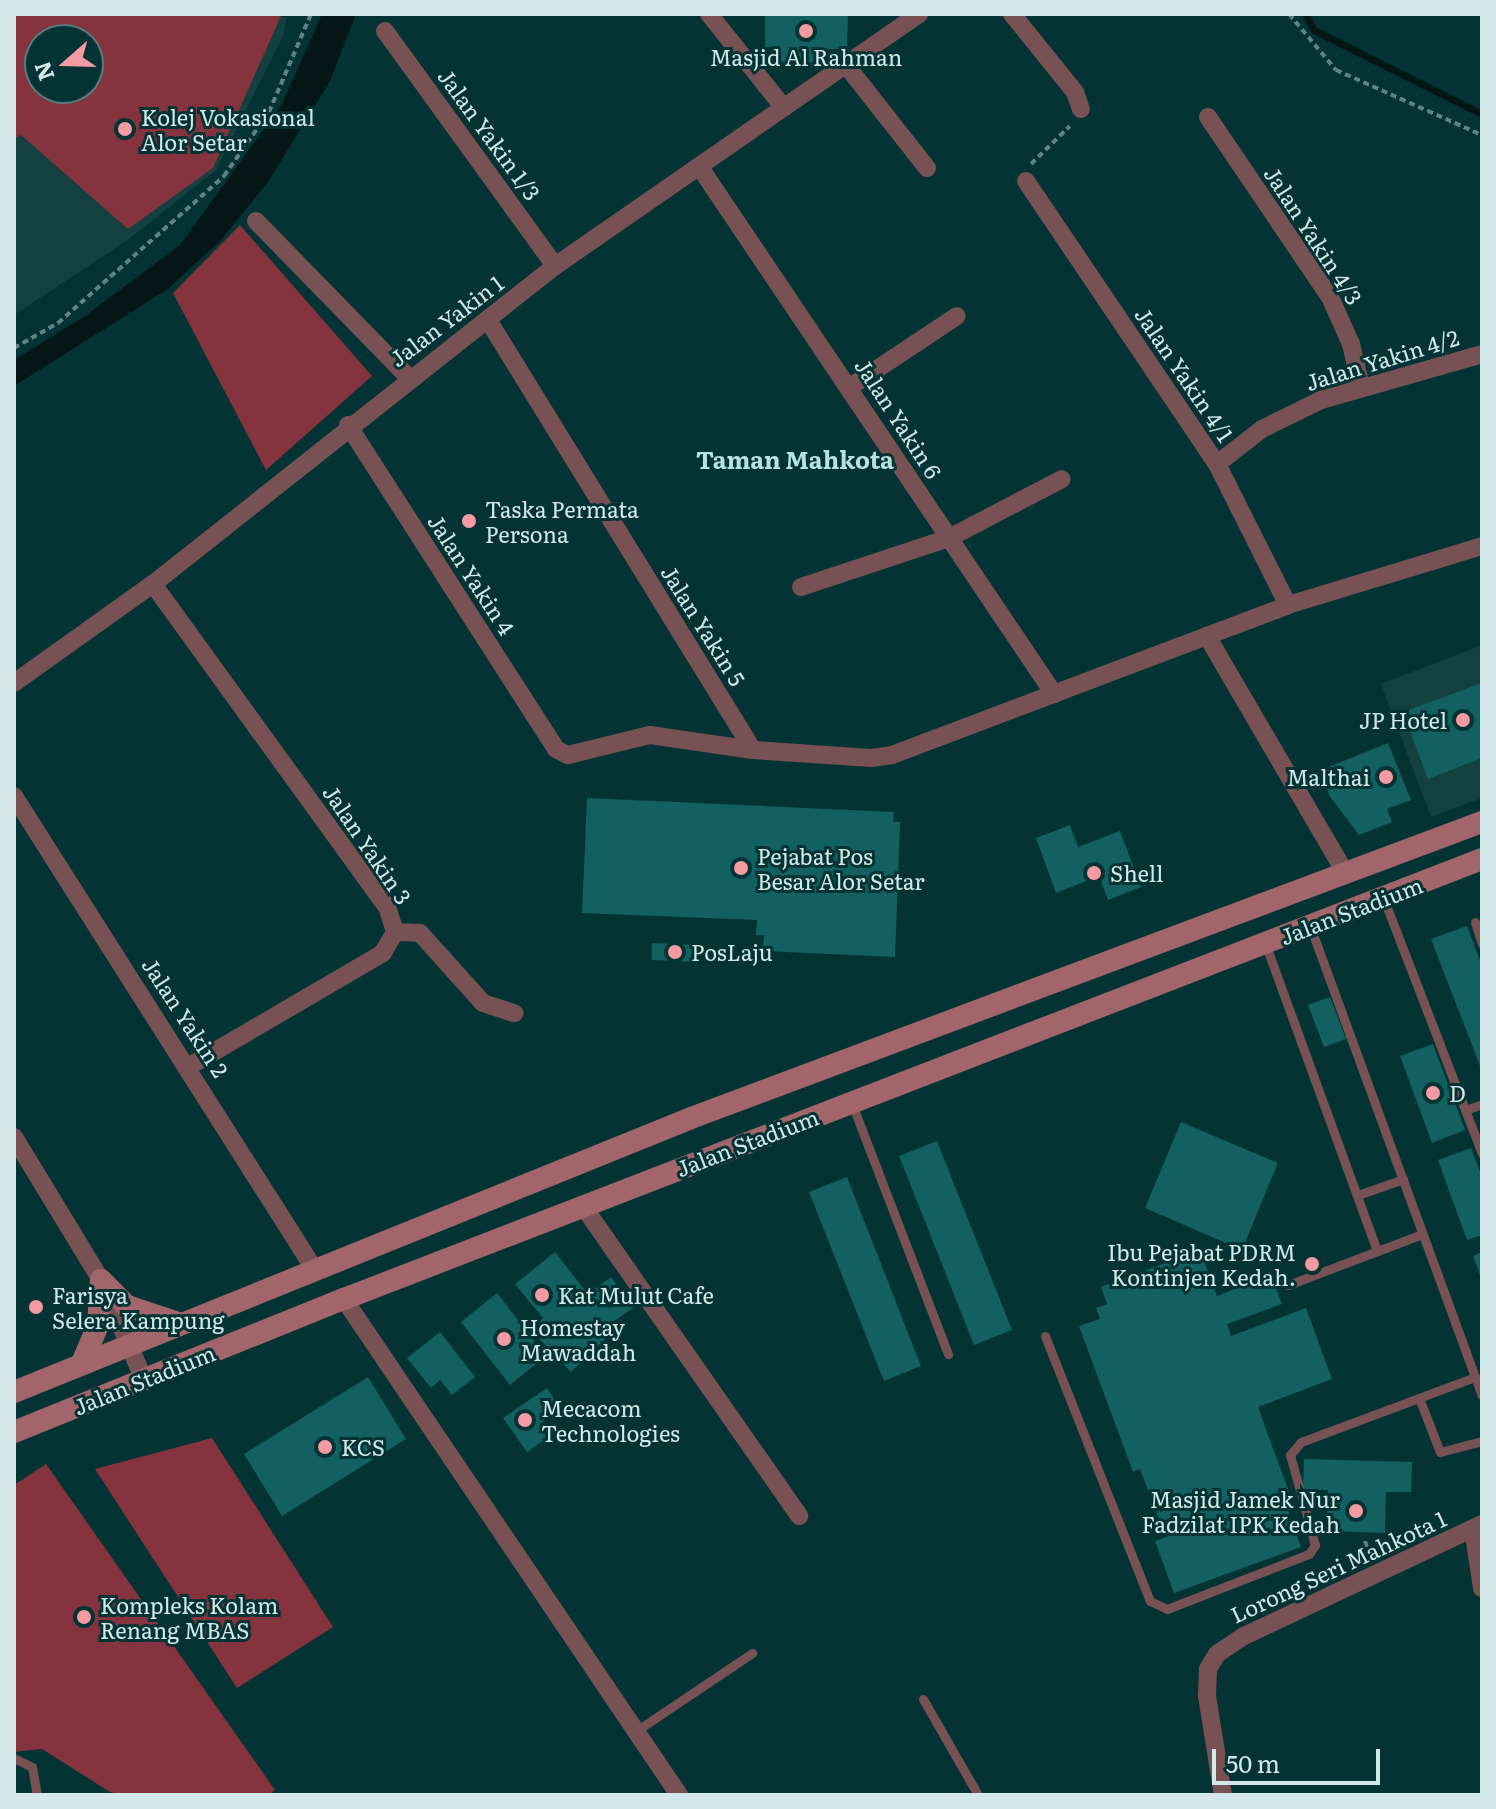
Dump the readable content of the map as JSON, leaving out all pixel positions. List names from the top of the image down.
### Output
{
  "streets": {
    "main road": ["Jalan Stadium"],
    "street": [
      "Jalan Yakin 1/3",
      "Jalan Yakin 4/3",
      "Jalan Yakin 1",
      "Jalan Yakin 4/2",
      "Jalan Yakin 4/1",
      "Jalan Yakin 6",
      "Jalan Yakin 4",
      "Jalan Yakin 5",
      "Jalan Yakin 3",
      "Jalan Yakin 2",
      "Lorong Seri Mahkota 1"
    ]
  },
  "crossings": [
    ["Jalan Yakin 1/3", "Jalan Yakin 1"],
    ["Jalan Yakin 4/3", "Jalan Yakin 4/2"],
    ["Jalan Yakin 1", "Jalan Yakin 6"],
    ["Jalan Yakin 1", "Jalan Yakin 4"],
    ["Jalan Yakin 1", "Jalan Yakin 5"],
    ["Jalan Yakin 1", "Jalan Yakin 3"],
    ["Jalan Yakin 4/2", "Jalan Yakin 4/1"],
    ["Jalan Yakin 4", "Jalan Yakin 5"],
    ["Jalan Yakin 3", "Jalan Yakin 2"],
    ["Jalan Stadium", "Jalan Yakin 2"]
  ],
  "districts": ["Taman Mahkota"],
  "places": [
    "Masjid Al Rahman",
    "Kolej Vokasional Alor Setar",
    "Taska Permata Persona",
    "JP Hotel",
    "Malthai",
    "Pejabat Pos Besar Alor Setar",
    "Shell",
    "PosLaju",
    "D",
    "Ibu Pejabat PDRM Kontinjen Kedah.",
    "Kat Mulut Cafe",
    "Farisya Selera Kampung",
    "Homestay Mawaddah",
    "Mecacom Technologies",
    "KCS",
    "Masjid Jamek Nur Fadzilat IPK Kedah",
    "Kompleks Kolam Renang MBAS"
  ],
  "scale_bar": "50 m",
  "north": "left"
}
